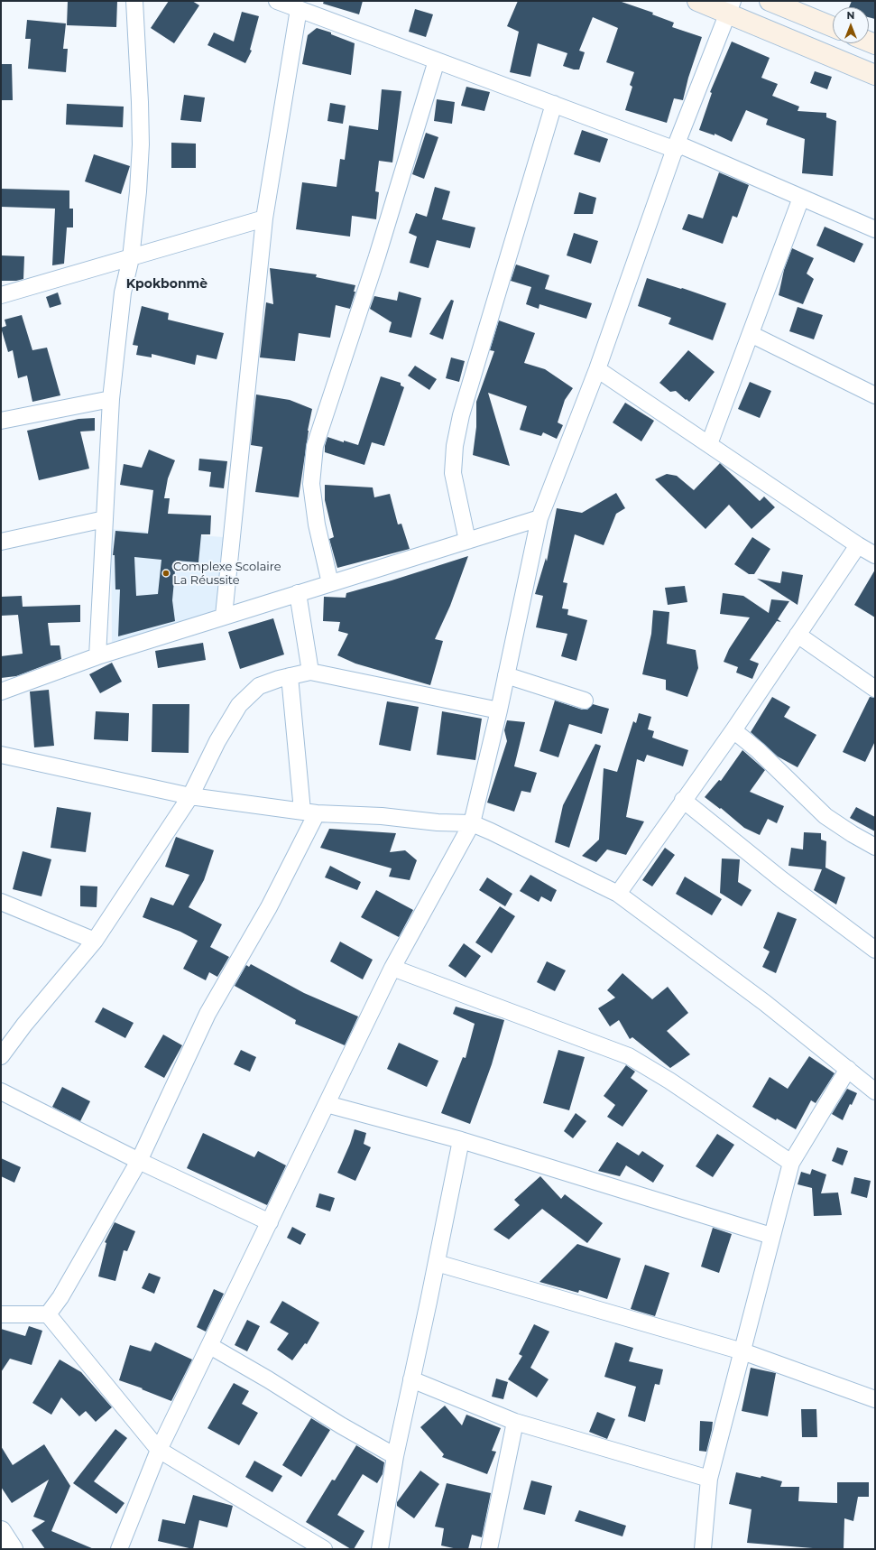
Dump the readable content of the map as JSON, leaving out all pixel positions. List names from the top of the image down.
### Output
{
  "districts": ["Kpokbonmè"],
  "places": ["Complexe Scolaire La Réussite"],
  "north": "top"
}
